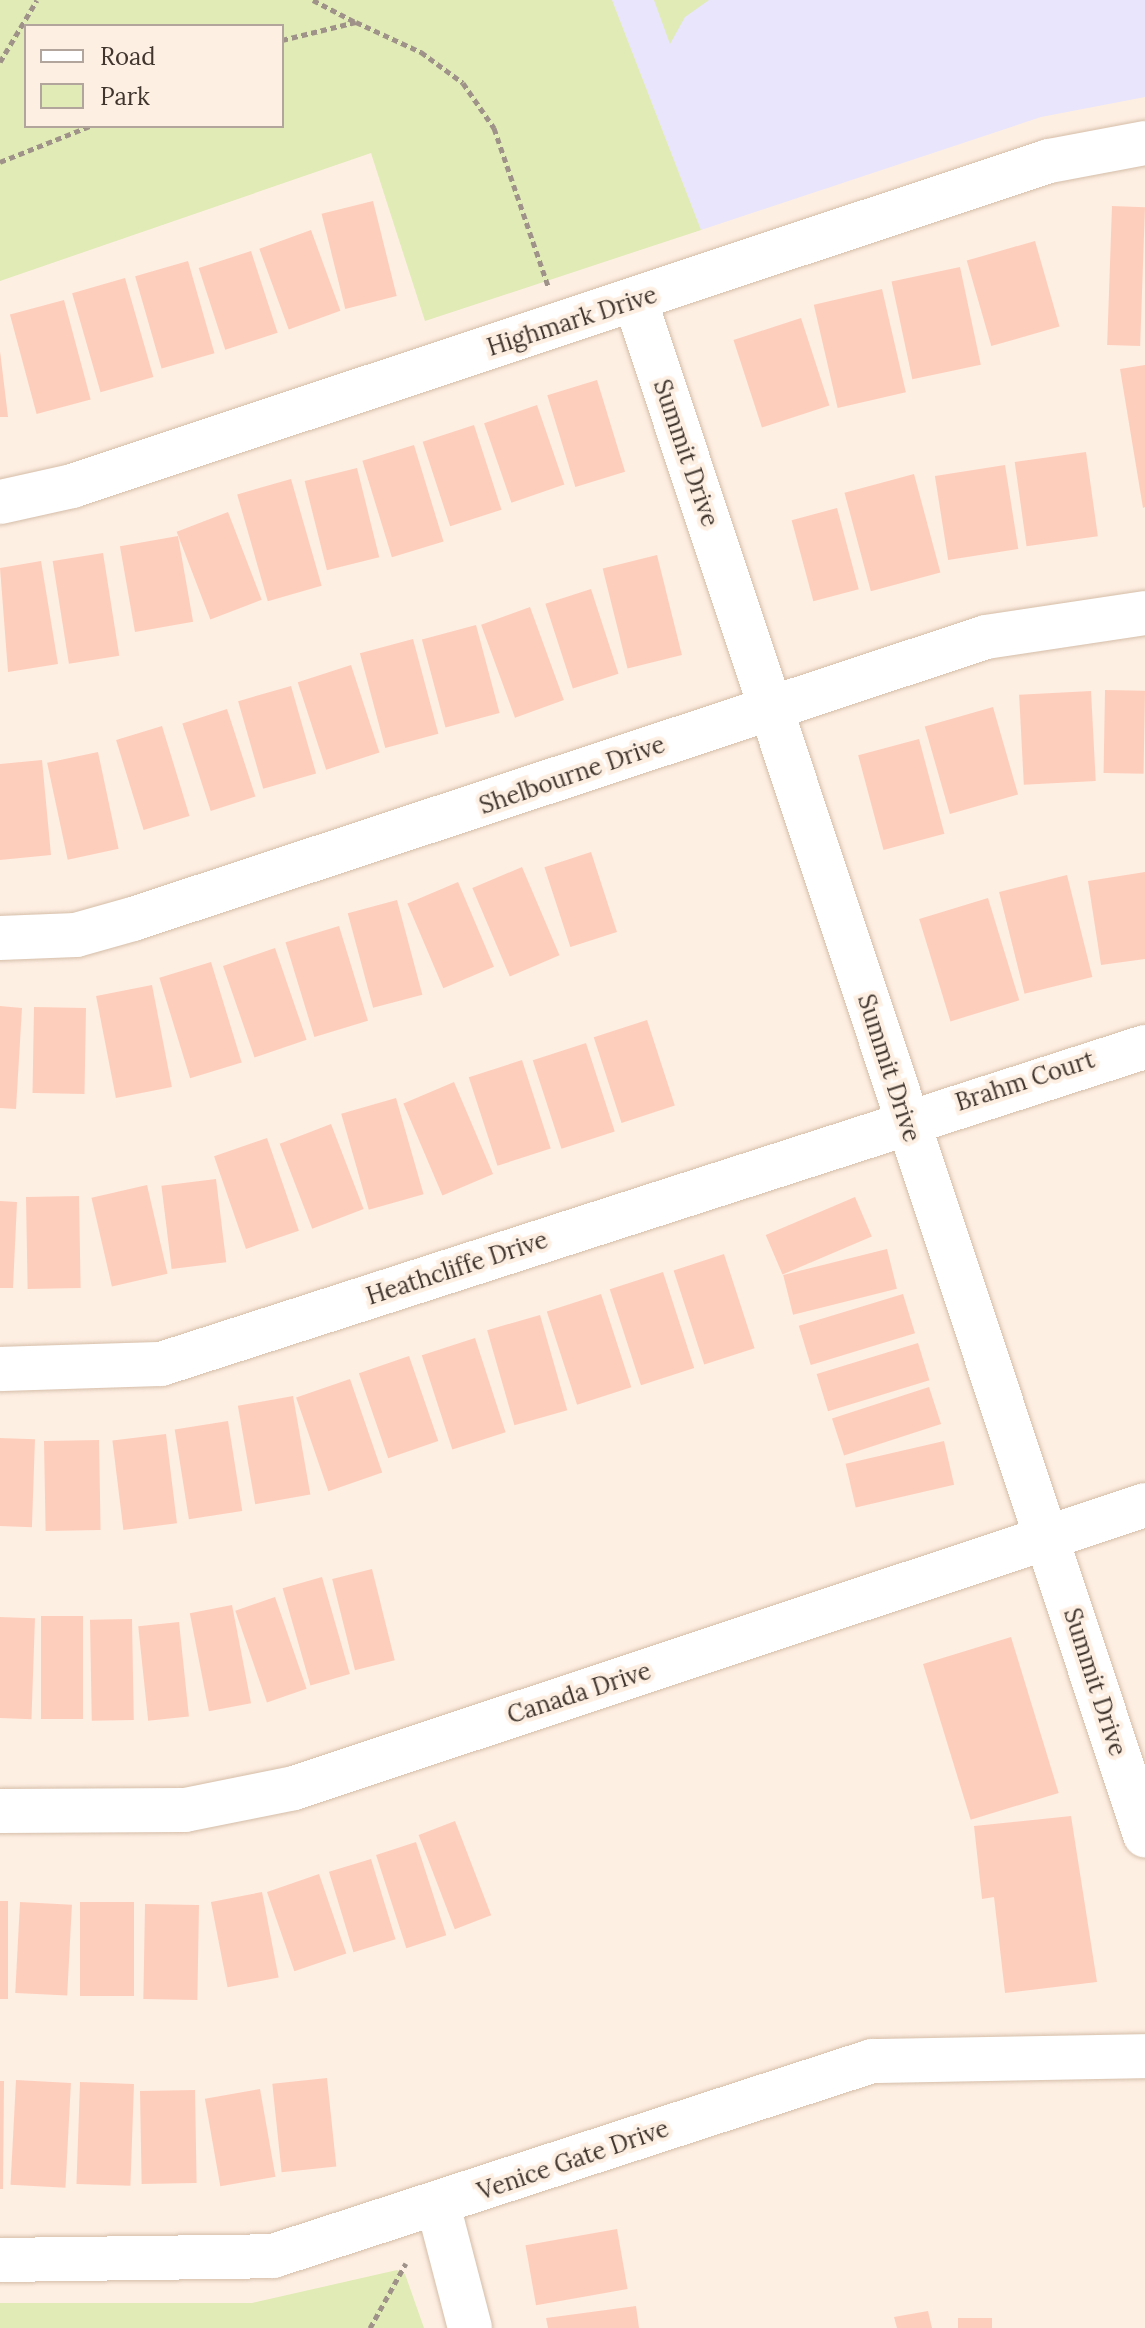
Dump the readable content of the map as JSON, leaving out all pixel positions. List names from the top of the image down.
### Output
{
  "streets": {
    "street": [
      "Highmark Drive",
      "Summit Drive",
      "Shelbourne Drive",
      "Brahm Court",
      "Heathcliffe Drive",
      "Canada Drive",
      "Venice Gate Drive"
    ]
  },
  "crossings": [
    ["Highmark Drive", "Summit Drive"],
    ["Summit Drive", "Shelbourne Drive"],
    ["Summit Drive", "Brahm Court"],
    ["Summit Drive", "Heathcliffe Drive"],
    ["Summit Drive", "Canada Drive"],
    ["Brahm Court", "Heathcliffe Drive"]
  ],
  "legend": ["Road", "Park"]
}
